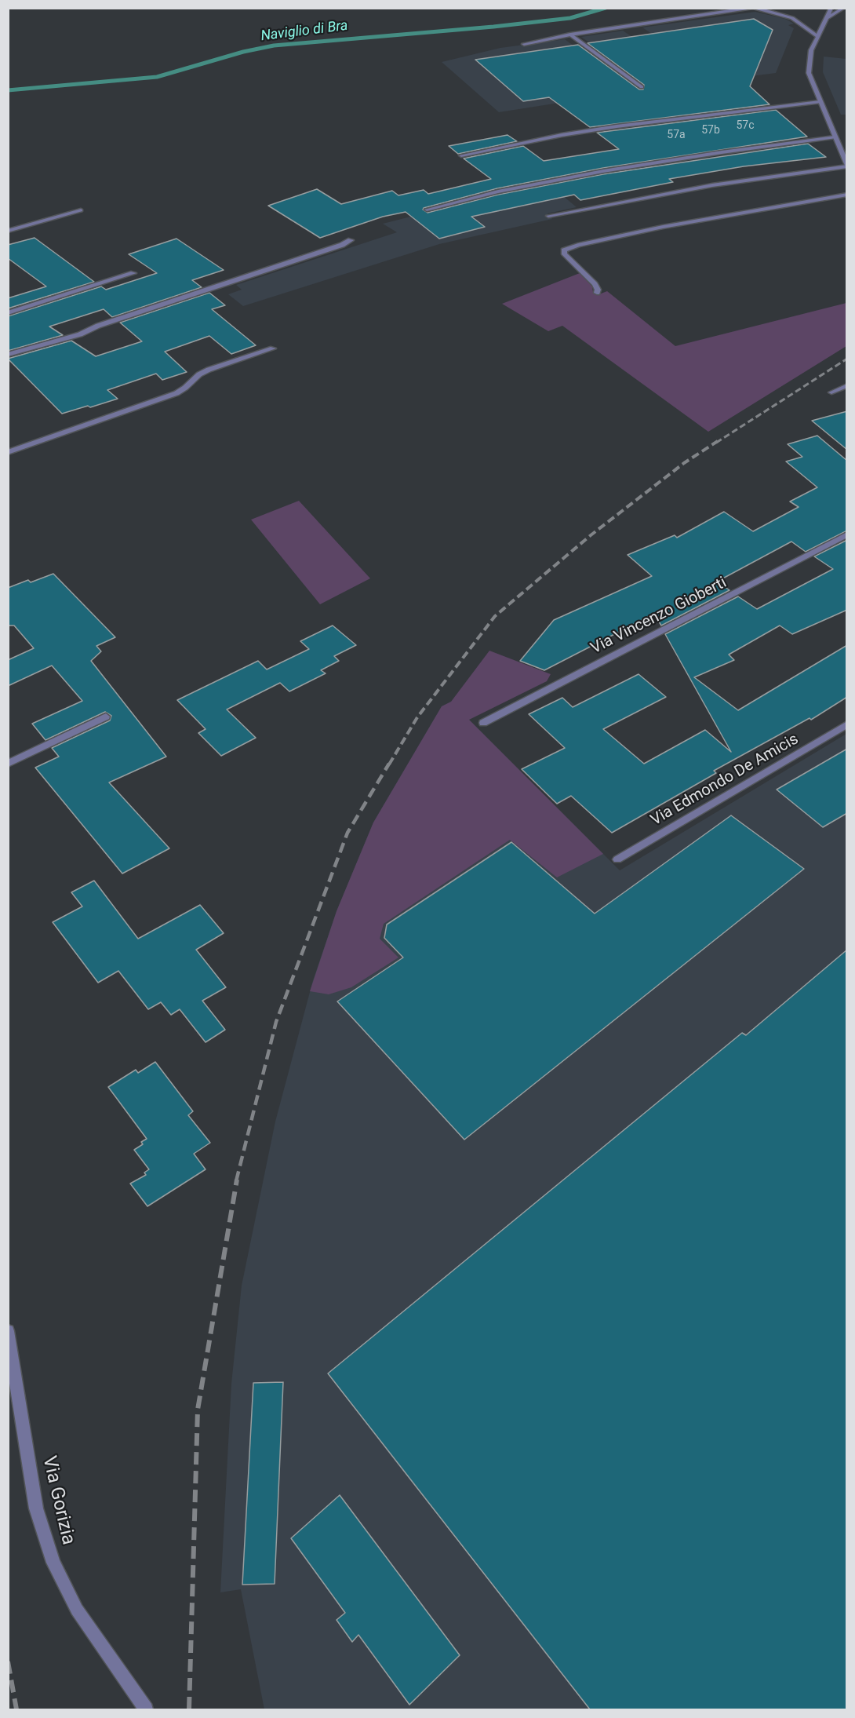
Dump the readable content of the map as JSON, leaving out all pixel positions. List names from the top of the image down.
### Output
{
  "streets": {
    "street": ["Via Vincenzo Gioberti", "Via Edmondo De Amicis", "Via Gorizia"]
  },
  "water": ["Naviglio di Bra"],
  "house_numbers": ["57c", "57b", "57a"]
}
